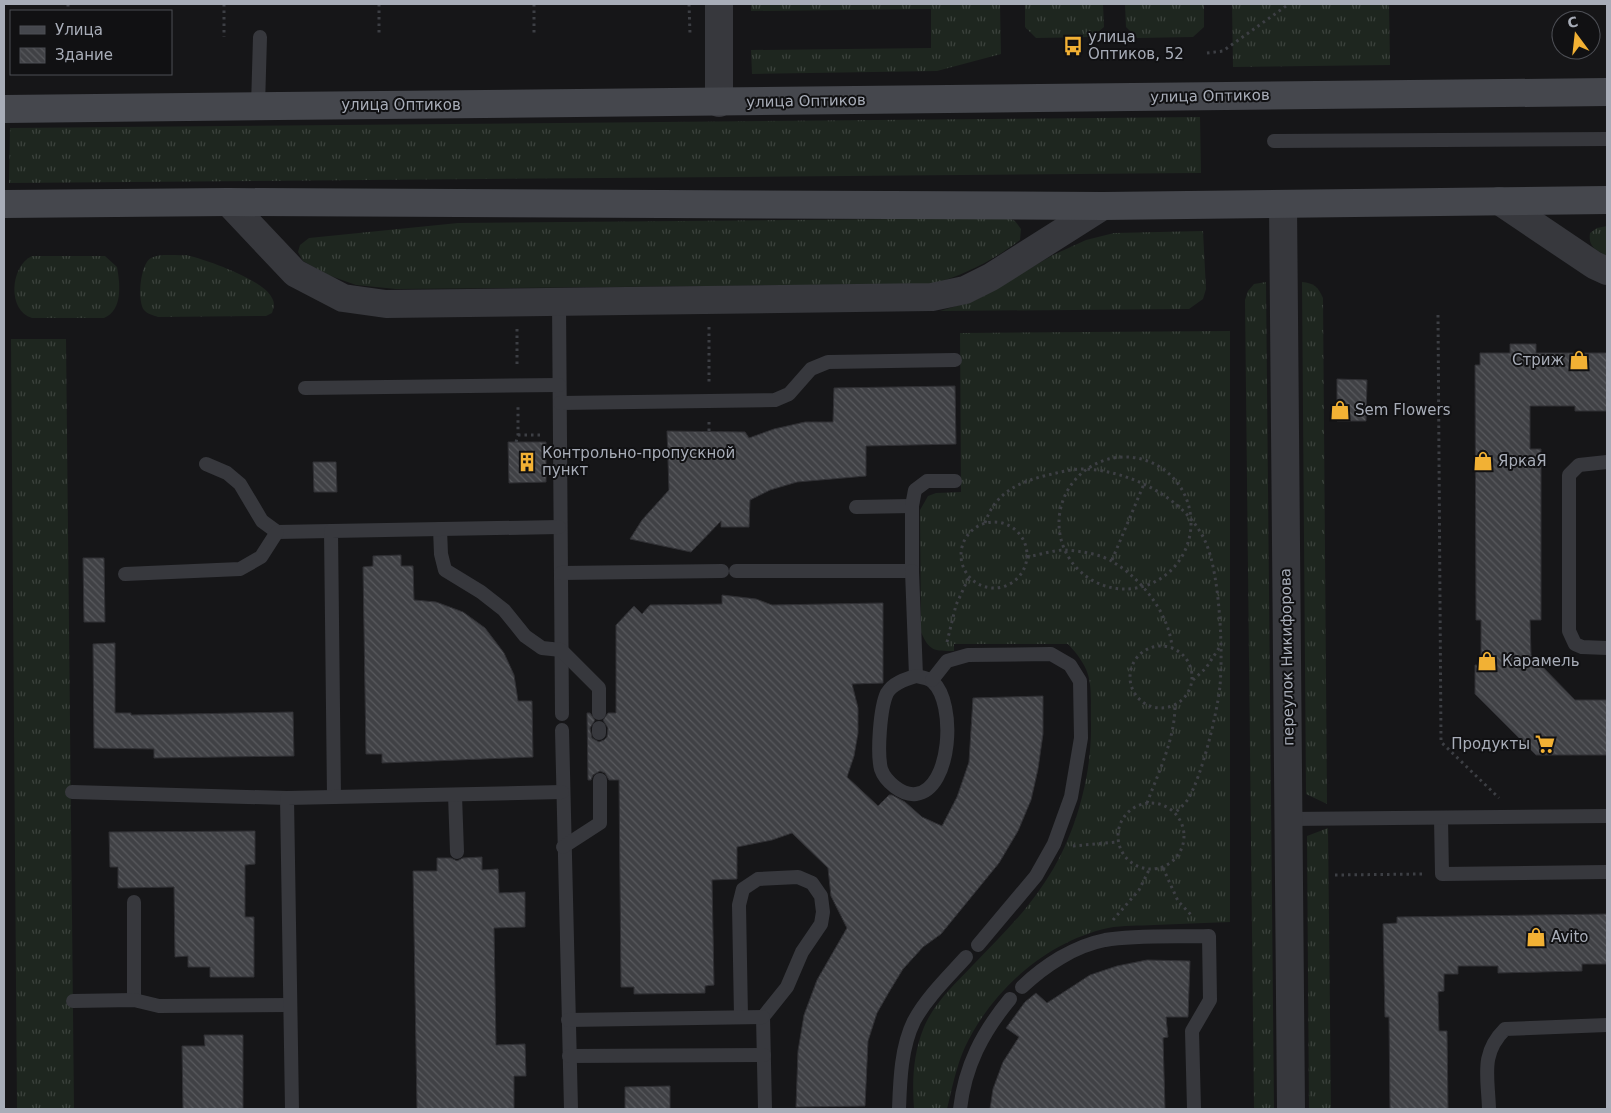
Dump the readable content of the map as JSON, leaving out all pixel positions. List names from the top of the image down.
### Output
{
  "streets": {
    "street": ["улица Оптиков", "переулок Никифорова"]
  },
  "places": {
    "bus stop": ["улица Оптиков, 52"],
    "shop": [
      "Стриж",
      "Sem Flowers",
      "ЯркаЯ",
      "Карамель",
      "Avito"
    ],
    "building": ["Контрольно-пропускной пункт"],
    "supermarket": ["Продукты"]
  },
  "legend": ["Улица", "Здание"],
  "north": "top"
}
